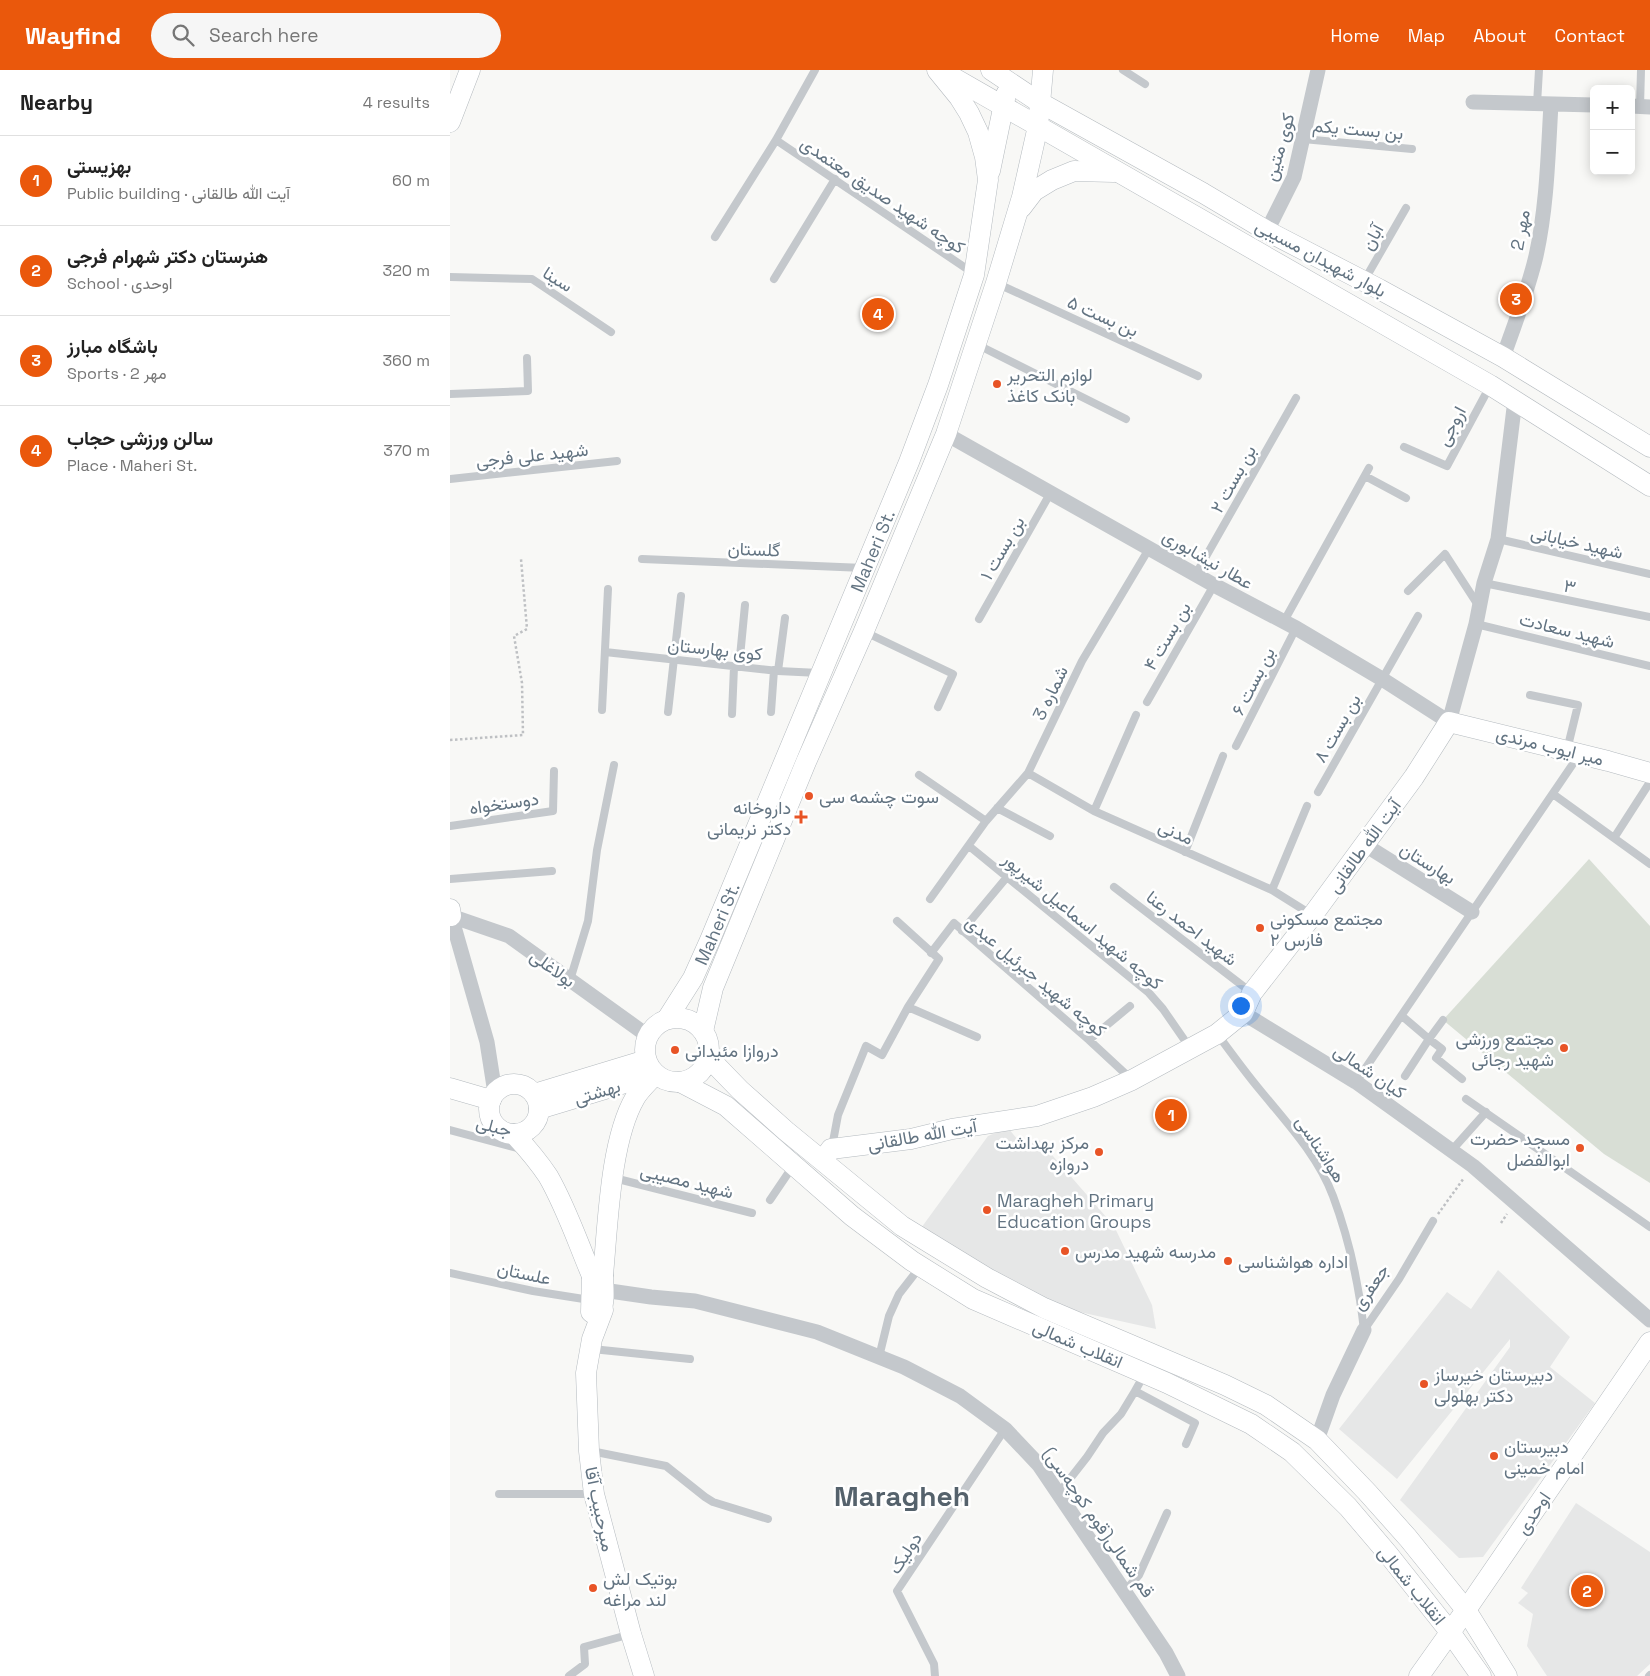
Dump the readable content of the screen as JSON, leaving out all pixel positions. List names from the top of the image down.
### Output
{
  "streets": {
    "street": [
      "کوی متین",
      "مهر 2",
      "بلوار شهیدان مسیبی",
      "Maheri St.",
      "عطار نیشابوری",
      "میر ایوب مرندی",
      "آیت الله طالقانی",
      "بهارستان",
      "بولاغلی",
      "کیان شمالی",
      "بهشتی",
      "جعفری",
      "انقلاب شمالی",
      "میرحبیب آقا",
      "اوحدی",
      "قم شمالی(قوم کوچه‌سی)"
    ],
    "lane": [
      "بن بست یکم",
      "کوچه شهید صدیق معتمدی",
      "آبان",
      "سینا",
      "بن بست ۵",
      "اروجی",
      "شهید علی فرجی",
      "بن بست ۲",
      "شهید خیابانی",
      "بن بست ۱",
      "گلستان",
      "۳",
      "شهید سعادت",
      "بن بست ۴",
      "کوی بهارستان",
      "بن بست ۶",
      "شماره 3",
      "بن بست ۸",
      "دوستخواه",
      "مدنی",
      "کوچه شهید اسماعیل شیرپور",
      "شهید احمد رعنا",
      "کوچه شهید جبرئیل عبدی",
      "جبلی",
      "هواشناسی",
      "شهید مصیبی",
      "علستان",
      "دولیک"
    ]
  },
  "crossings": [
    ["بن بست یکم", "کوی متین"],
    ["کوی متین", "بلوار شهیدان مسیبی"],
    ["کوچه شهید صدیق معتمدی", "Maheri St."],
    ["مهر 2", "بلوار شهیدان مسیبی"],
    ["آبان", "بلوار شهیدان مسیبی"],
    ["بلوار شهیدان مسیبی", "اروجی"],
    ["بلوار شهیدان مسیبی", "Maheri St."],
    ["بلوار شهیدان مسیبی", "آیت الله طالقانی"],
    ["بن بست ۵", "Maheri St."],
    ["بن بست ۲", "عطار نیشابوری"],
    ["شهید خیابانی", "آیت الله طالقانی"],
    ["بن بست ۱", "عطار نیشابوری"],
    ["گلستان", "Maheri St."],
    ["Maheri St.", "عطار نیشابوری"],
    ["Maheri St.", "کوی بهارستان"],
    ["Maheri St.", "بولاغلی"],
    ["Maheri St.", "بهشتی"],
    ["Maheri St.", "انقلاب شمالی"],
    ["Maheri St.", "میرحبیب آقا"],
    ["عطار نیشابوری", "بن بست ۴"],
    ["عطار نیشابوری", "بن بست ۶"],
    ["عطار نیشابوری", "شماره 3"],
    ["عطار نیشابوری", "بن بست ۸"],
    ["عطار نیشابوری", "میر ایوب مرندی"],
    ["عطار نیشابوری", "آیت الله طالقانی"],
    ["۳", "آیت الله طالقانی"],
    ["شهید سعادت", "آیت الله طالقانی"],
    ["شماره 3", "مدنی"],
    ["شماره 3", "کوچه شهید اسماعیل شیرپور"],
    ["میر ایوب مرندی", "آیت الله طالقانی"],
    ["مدنی", "آیت الله طالقانی"],
    ["آیت الله طالقانی", "بهارستان"],
    ["آیت الله طالقانی", "کوچه شهید اسماعیل شیرپور"],
    ["آیت الله طالقانی", "شهید احمد رعنا"],
    ["آیت الله طالقانی", "کوچه شهید جبرئیل عبدی"],
    ["آیت الله طالقانی", "کیان شمالی"],
    ["آیت الله طالقانی", "هواشناسی"],
    ["آیت الله طالقانی", "انقلاب شمالی"],
    ["بولاغلی", "بهشتی"],
    ["بولاغلی", "انقلاب شمالی"],
    ["بولاغلی", "میرحبیب آقا"],
    ["بهشتی", "انقلاب شمالی"],
    ["بهشتی", "میرحبیب آقا"],
    ["هواشناسی", "جعفری"],
    ["شهید مصیبی", "میرحبیب آقا"],
    ["علستان", "میرحبیب آقا"],
    ["علستان", "قم شمالی(قوم کوچه‌سی)"],
    ["جعفری", "انقلاب شمالی"],
    ["انقلاب شمالی", "میرحبیب آقا"],
    ["انقلاب شمالی", "اوحدی"],
    ["میرحبیب آقا", "قم شمالی(قوم کوچه‌سی)"],
    ["قم شمالی(قوم کوچه‌سی)", "دولیک"]
  ],
  "districts": ["Maragheh"],
  "places": {
    "other": [
      "لوازم التحریر بانک کاغذ",
      "سوت چشمه سی",
      "مجتمع مسکونی فارس ۲",
      "مجتمع ورزشی شهید رجائی",
      "دروازا مئیدانی",
      "مسجد حضرت ابوالفضل",
      "مرکز بهداشت دروازه",
      "Maragheh Primary Education Groups",
      "مدرسه شهید مدرس",
      "اداره هواشناسی",
      "دبیرستان خیرساز دکتر بهلولی",
      "دبیرستان امام خمینی",
      "بوتیک لش لند مراغه"
    ],
    "health": ["داروخانه دكتر نریمانی"]
  },
  "page": {
    "header": "Wayfind",
    "search": "Search here",
    "nav": [
      "Home",
      "Map",
      "About",
      "Contact"
    ],
    "heading": ["Nearby", "4 results"],
    "map_buttons": ["+", "−"],
    "list": [
      {
        "mark": "1",
        "name": "بهزیستی",
        "note": "Public building · آیت الله طالقانی",
        "value": "60 m"
      },
      {
        "mark": "2",
        "name": "هنرستان دکتر شهرام فرجی",
        "note": "School · اوحدی",
        "value": "320 m"
      },
      {
        "mark": "3",
        "name": "باشگاه مبارز",
        "note": "Sports · مهر 2",
        "value": "360 m"
      },
      {
        "mark": "4",
        "name": "سالن ورزشی حجاب",
        "note": "Place · Maheri St.",
        "value": "370 m"
      }
    ],
    "pins": [
      "3",
      "4",
      "1",
      "2"
    ]
  }
}
